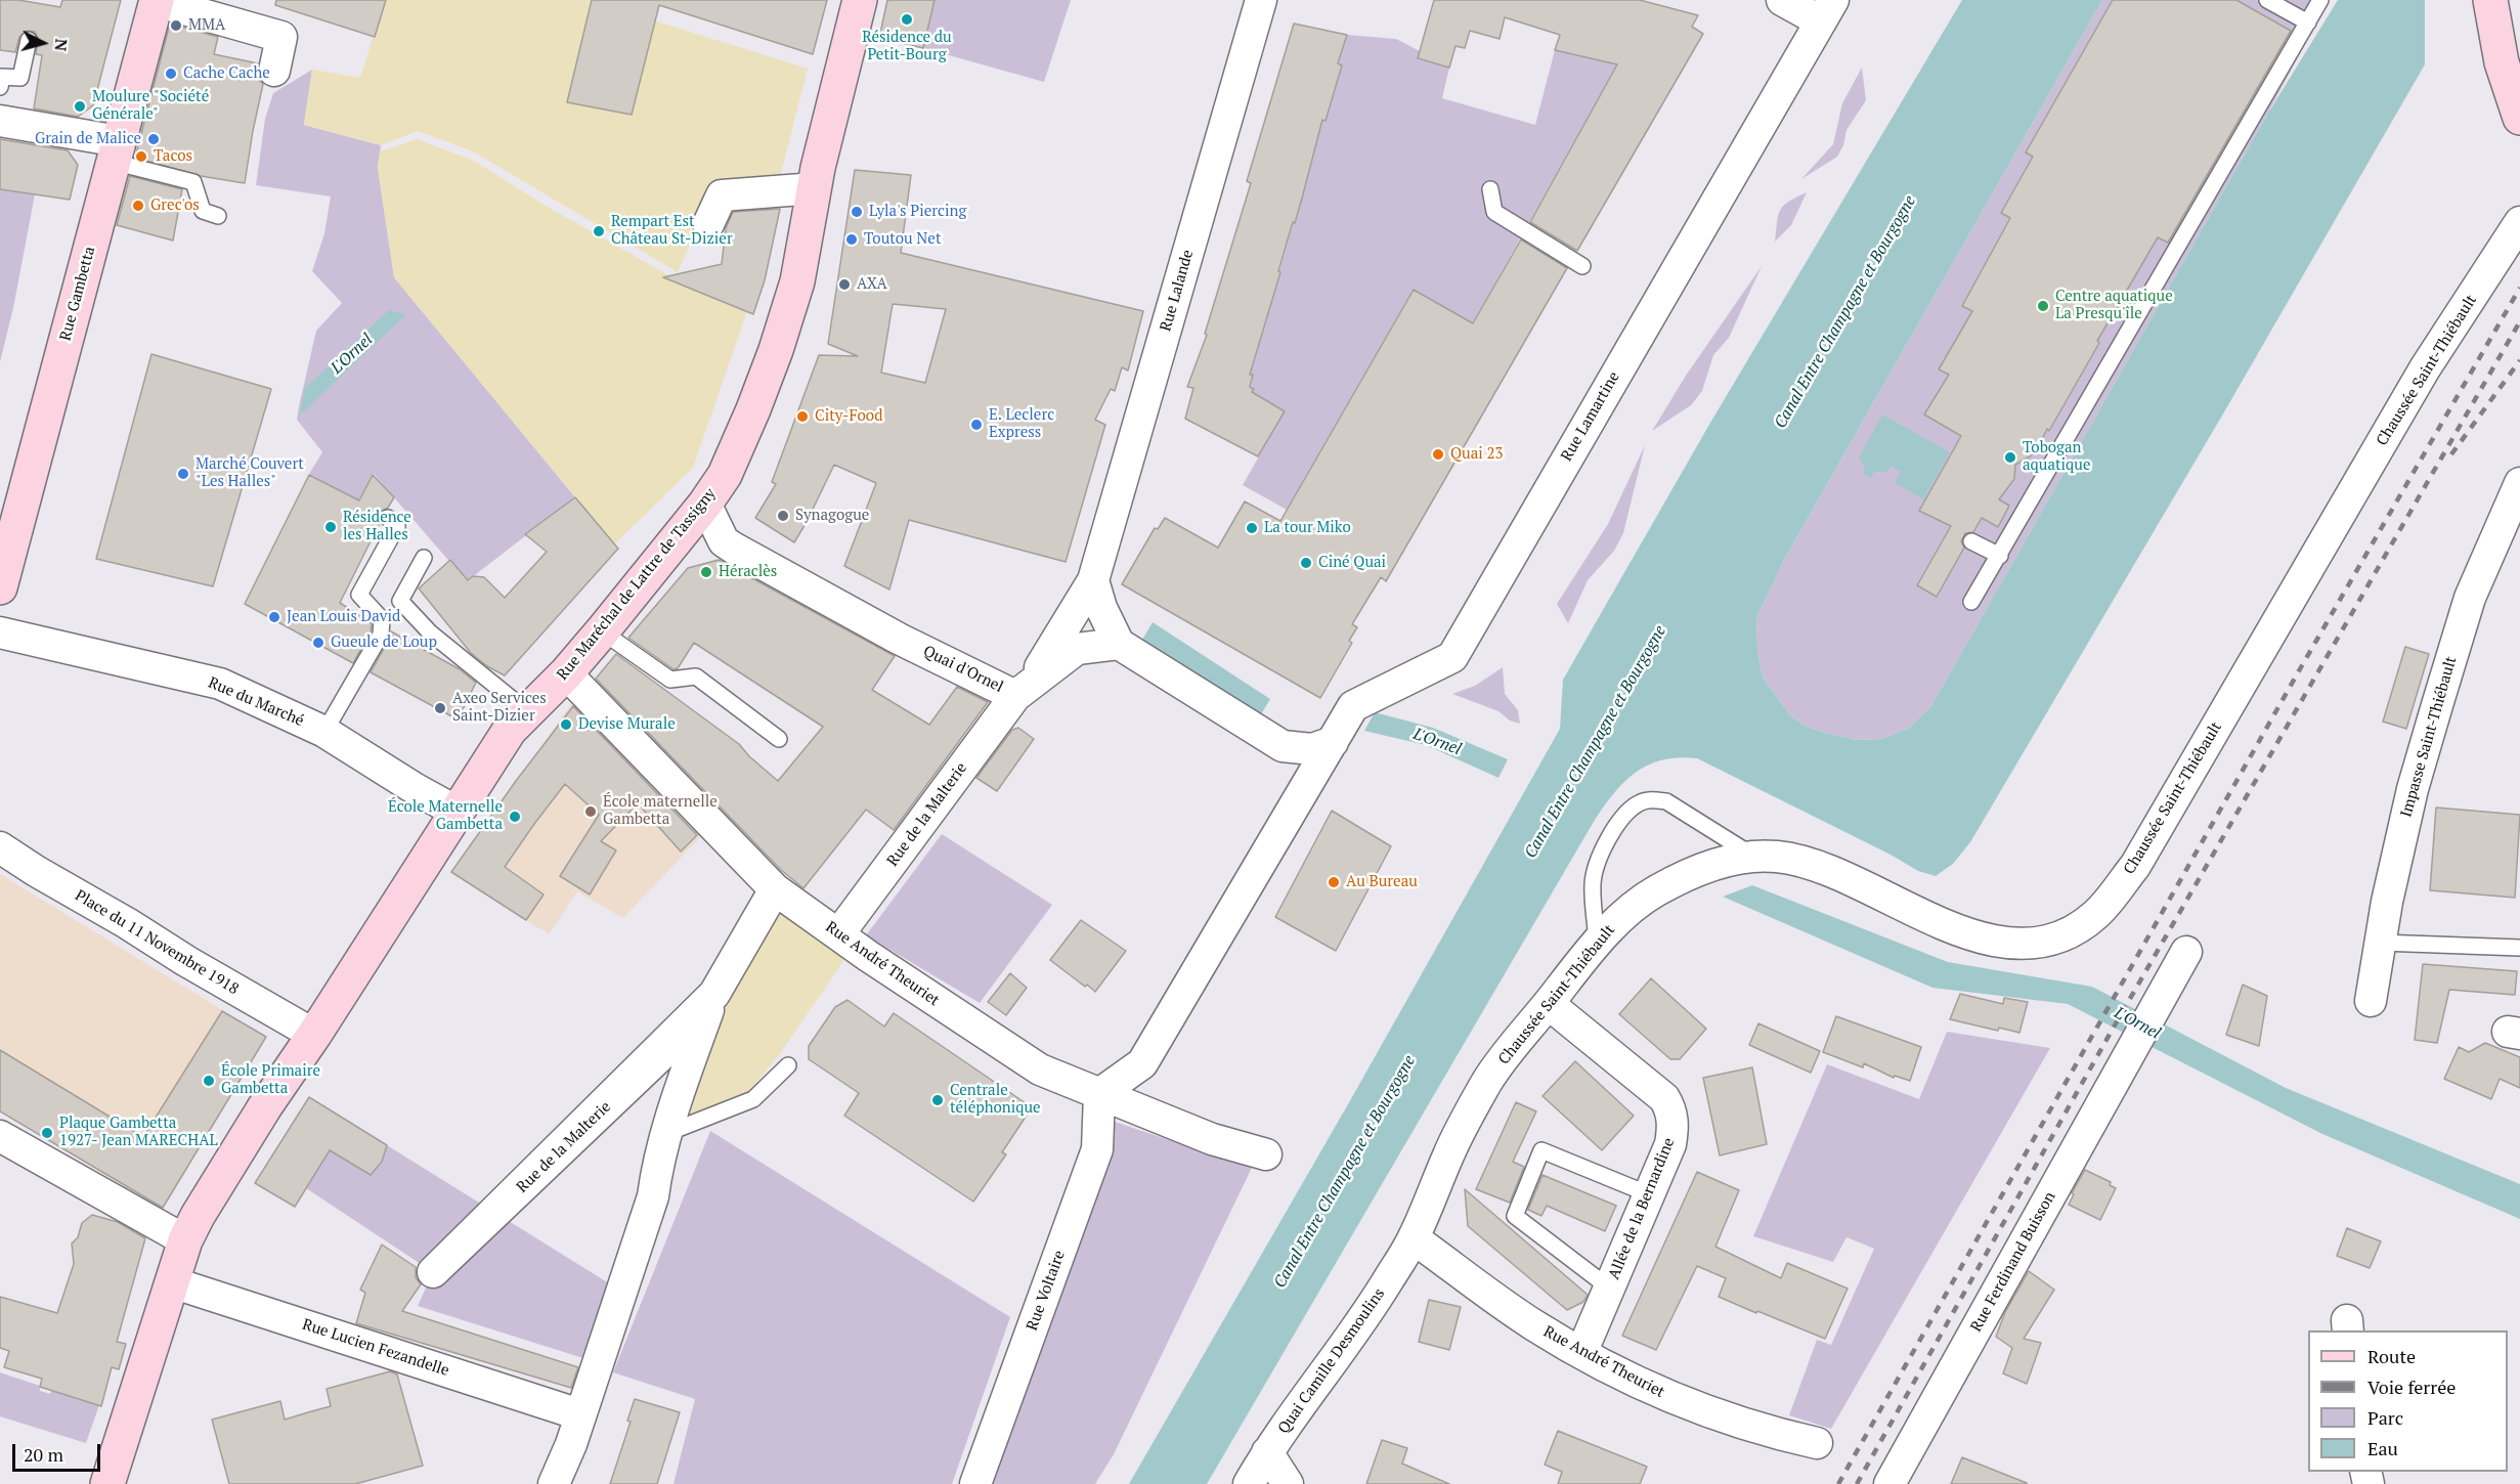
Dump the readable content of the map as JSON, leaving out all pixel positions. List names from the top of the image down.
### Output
{
  "streets": {
    "main road": ["Rue Gambetta", "Rue Maréchal de Lattre de Tassigny"],
    "street": [
      "Rue Lalande",
      "Chaussée Saint-Thiébault",
      "Rue Lamartine",
      "Quai d'Ornel",
      "Rue du Marché",
      "Impasse Saint-Thiébault",
      "Rue de la Malterie",
      "Place du 11 Novembre 1918",
      "Rue André Theuriet",
      "Allée de la Bernardine",
      "Rue Ferdinand Buisson",
      "Rue Voltaire",
      "Rue Lucien Fezandelle",
      "Quai Camille Desmoulins"
    ]
  },
  "crossings": [
    ["Rue Lalande", "Quai d'Ornel"],
    ["Rue Lalande", "Rue de la Malterie"],
    ["Chaussée Saint-Thiébault", "Rue André Theuriet"],
    ["Chaussée Saint-Thiébault", "Allée de la Bernardine"],
    ["Chaussée Saint-Thiébault", "Quai Camille Desmoulins"],
    ["Rue Lamartine", "Rue André Theuriet"],
    ["Rue Lamartine", "Rue Voltaire"],
    ["Rue Maréchal de Lattre de Tassigny", "Quai d'Ornel"],
    ["Rue Maréchal de Lattre de Tassigny", "Rue du Marché"],
    ["Rue Maréchal de Lattre de Tassigny", "Place du 11 Novembre 1918"],
    ["Rue Maréchal de Lattre de Tassigny", "Rue André Theuriet"],
    ["Rue Maréchal de Lattre de Tassigny", "Rue Lucien Fezandelle"],
    ["Quai d'Ornel", "Rue de la Malterie"],
    ["Rue de la Malterie", "Rue André Theuriet"],
    ["Rue de la Malterie", "Rue Lucien Fezandelle"],
    ["Rue André Theuriet", "Allée de la Bernardine"],
    ["Rue André Theuriet", "Rue Voltaire"],
    ["Rue André Theuriet", "Quai Camille Desmoulins"]
  ],
  "water": ["Canal Entre Champagne et Bourgogne", "L'Ornel"],
  "places": [
    "Résidence du Petit-Bourg",
    "MMA",
    "Cache Cache",
    "Moulure \"Société Générale\"",
    "Grain de Malice",
    "Tacos",
    "Grec'os",
    "Lyla's Piercing",
    "Rempart Est Château St-Dizier",
    "Toutou Net",
    "AXA",
    "Centre aquatique La Presqu'île",
    "City-Food",
    "E. Leclerc Express",
    "Quai 23",
    "Tobogan aquatique",
    "Marché Couvert \"Les Halles\"",
    "Synagogue",
    "Résidence les Halles",
    "La tour Miko",
    "Ciné Quai",
    "Héraclès",
    "Jean Louis David",
    "Gueule de Loup",
    "Axeo Services Saint-Dizier",
    "Devise Murale",
    "École maternelle Gambetta",
    "École Maternelle Gambetta",
    "Au Bureau",
    "École Primaire Gambetta",
    "Centrale téléphonique",
    "Plaque Gambetta 1927- Jean MARECHAL"
  ],
  "legend": [
    "Route",
    "Voie ferrée",
    "Parc",
    "Eau"
  ],
  "scale_bar": "20 m",
  "north": "right"
}
